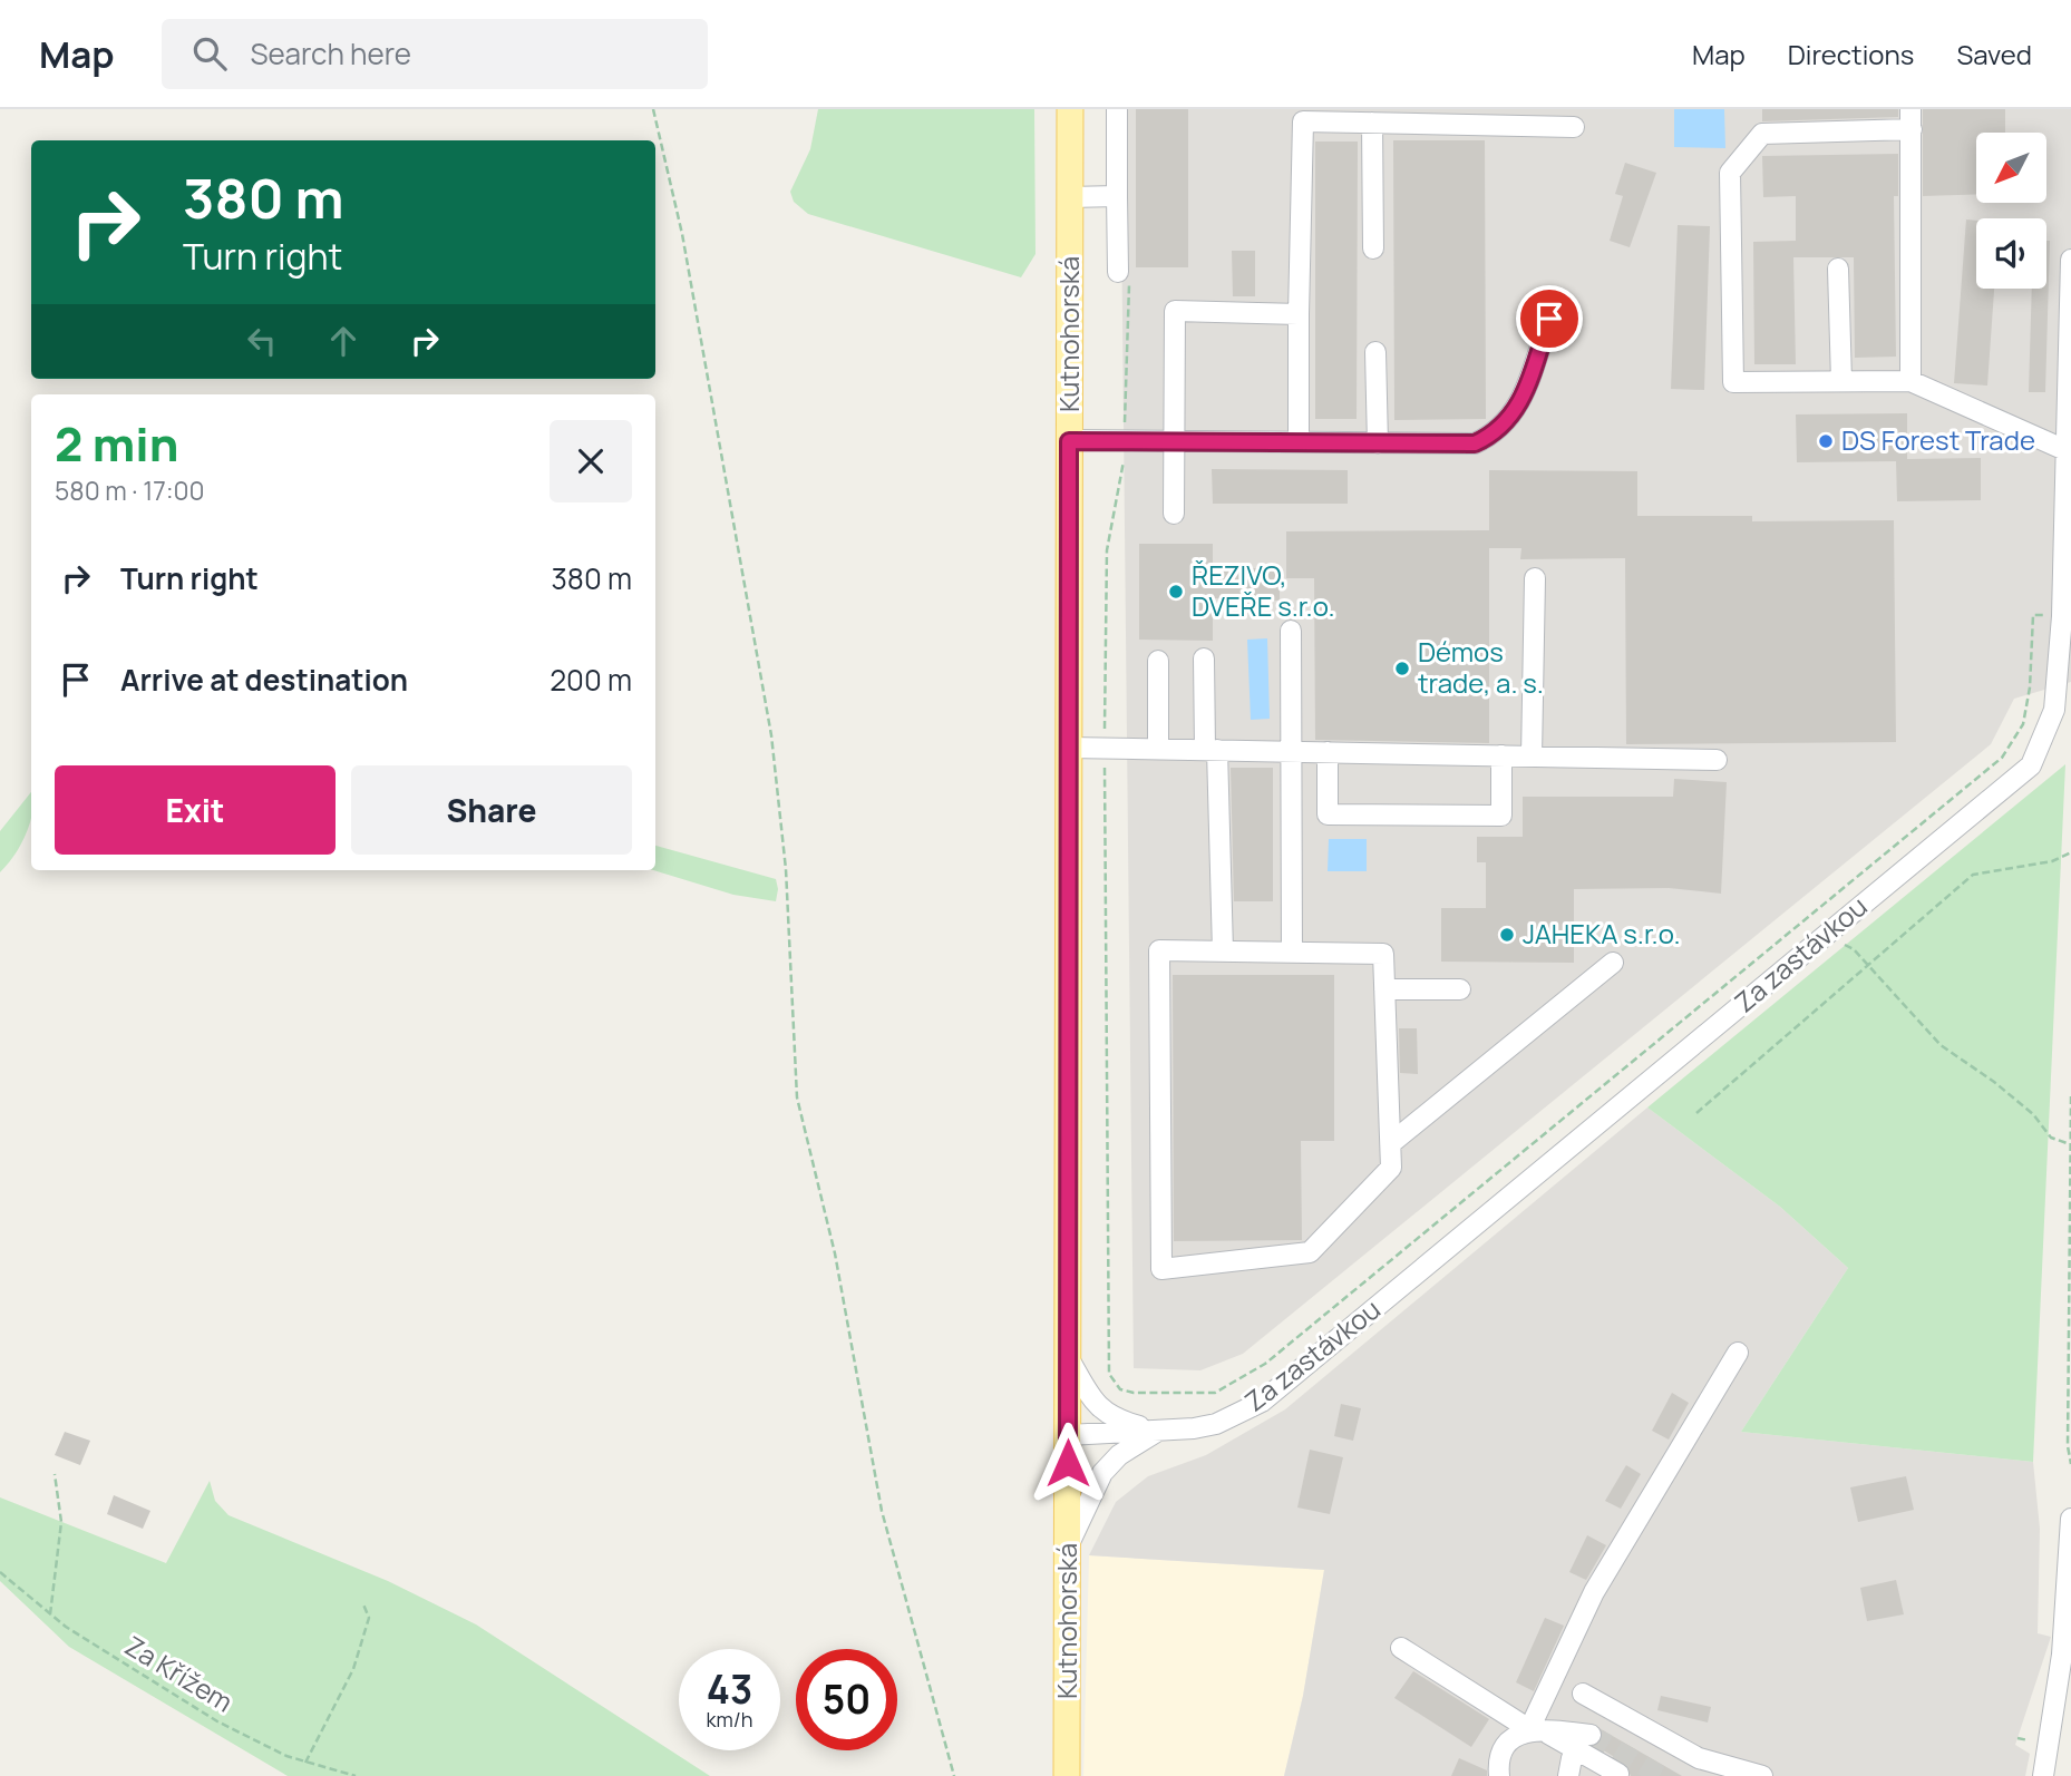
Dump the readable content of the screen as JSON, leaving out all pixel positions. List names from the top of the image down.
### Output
{
  "streets": {
    "main road": ["Kutnohorská"],
    "street": ["Za zastávkou"],
    "path": ["Za Křížem"]
  },
  "crossings": [
    ["Kutnohorská", "Za zastávkou"]
  ],
  "places": [
    "DS Forest Trade",
    "ŘEZIVO, DVEŘE s.r.o.",
    "Démos trade, a. s.",
    "JAHEKA s.r.o."
  ],
  "north": "bottom left",
  "page": {
    "header": "Map",
    "search": "Search here",
    "nav": ["Map", "Directions", "Saved"],
    "turn": ["380 m", "Turn right"],
    "heading": ["2 min", "580 m · 17:00"],
    "list": [
      {
        "name": "Turn right",
        "value": "380 m"
      },
      {
        "name": "Arrive at destination",
        "value": "200 m"
      }
    ],
    "buttons": ["Exit", "Share"],
    "speed": "43 km/h",
    "limit": "50"
  }
}
